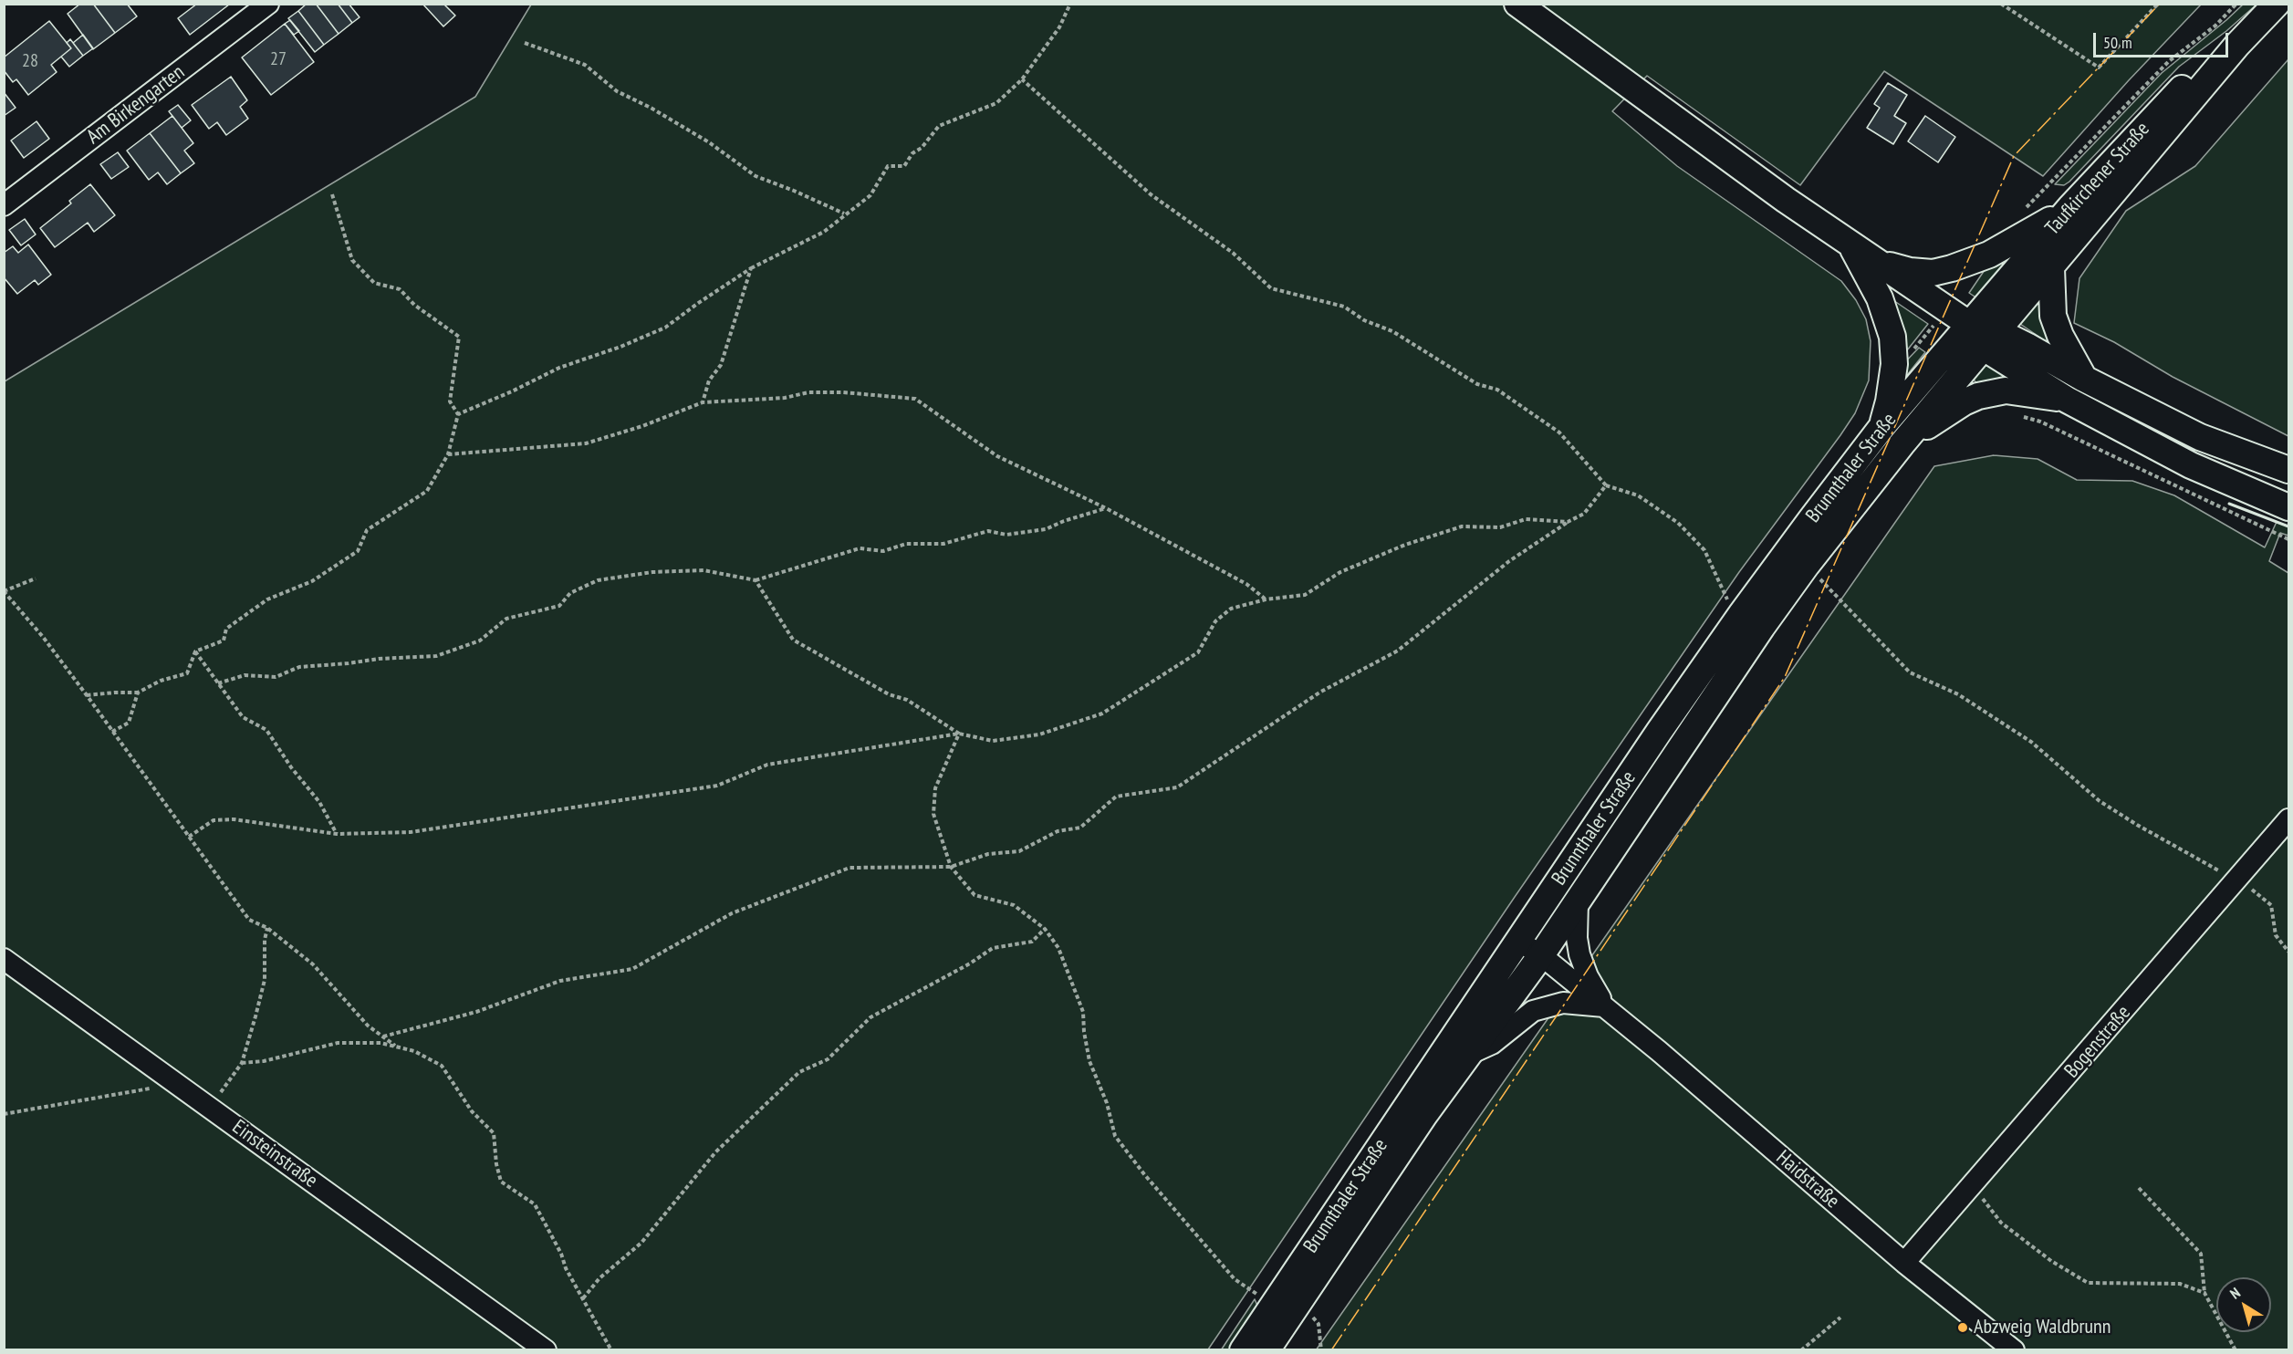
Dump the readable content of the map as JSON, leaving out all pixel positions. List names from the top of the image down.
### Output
{
  "streets": {
    "main road": ["Taufkirchener Straße", "Brunnthaler Straße"],
    "street": [
      "Am Birkengarten",
      "Bogenstraße",
      "Einsteinstraße",
      "Haidstraße"
    ]
  },
  "crossings": [
    ["Taufkirchener Straße", "Brunnthaler Straße"],
    ["Brunnthaler Straße", "Haidstraße"],
    ["Bogenstraße", "Haidstraße"]
  ],
  "places": ["Abzweig Waldbrunn"],
  "house_numbers": ["27", "28"],
  "scale_bar": "50 m",
  "north": "top left"
}
